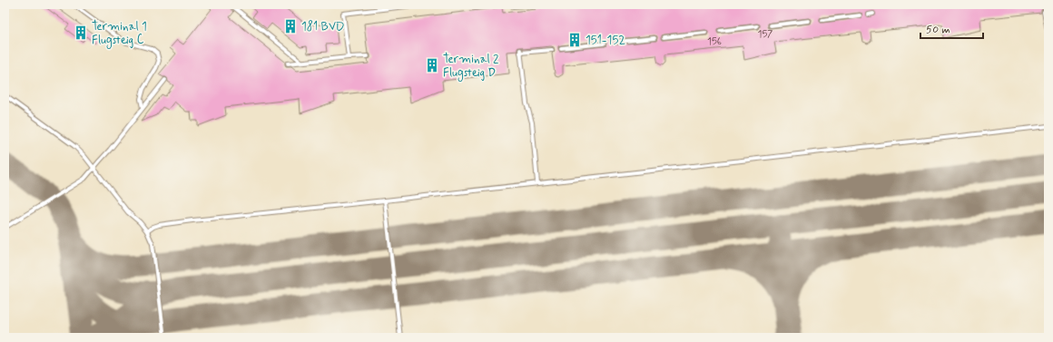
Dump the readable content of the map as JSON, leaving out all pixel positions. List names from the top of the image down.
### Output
{
  "places": {
    "building": [
      "181 BVD",
      "Terminal 1 Flugsteig C",
      "151-152",
      "Terminal 2 Flugsteig D"
    ]
  },
  "house_numbers": ["157", "156"],
  "scale_bar": "50 m"
}
